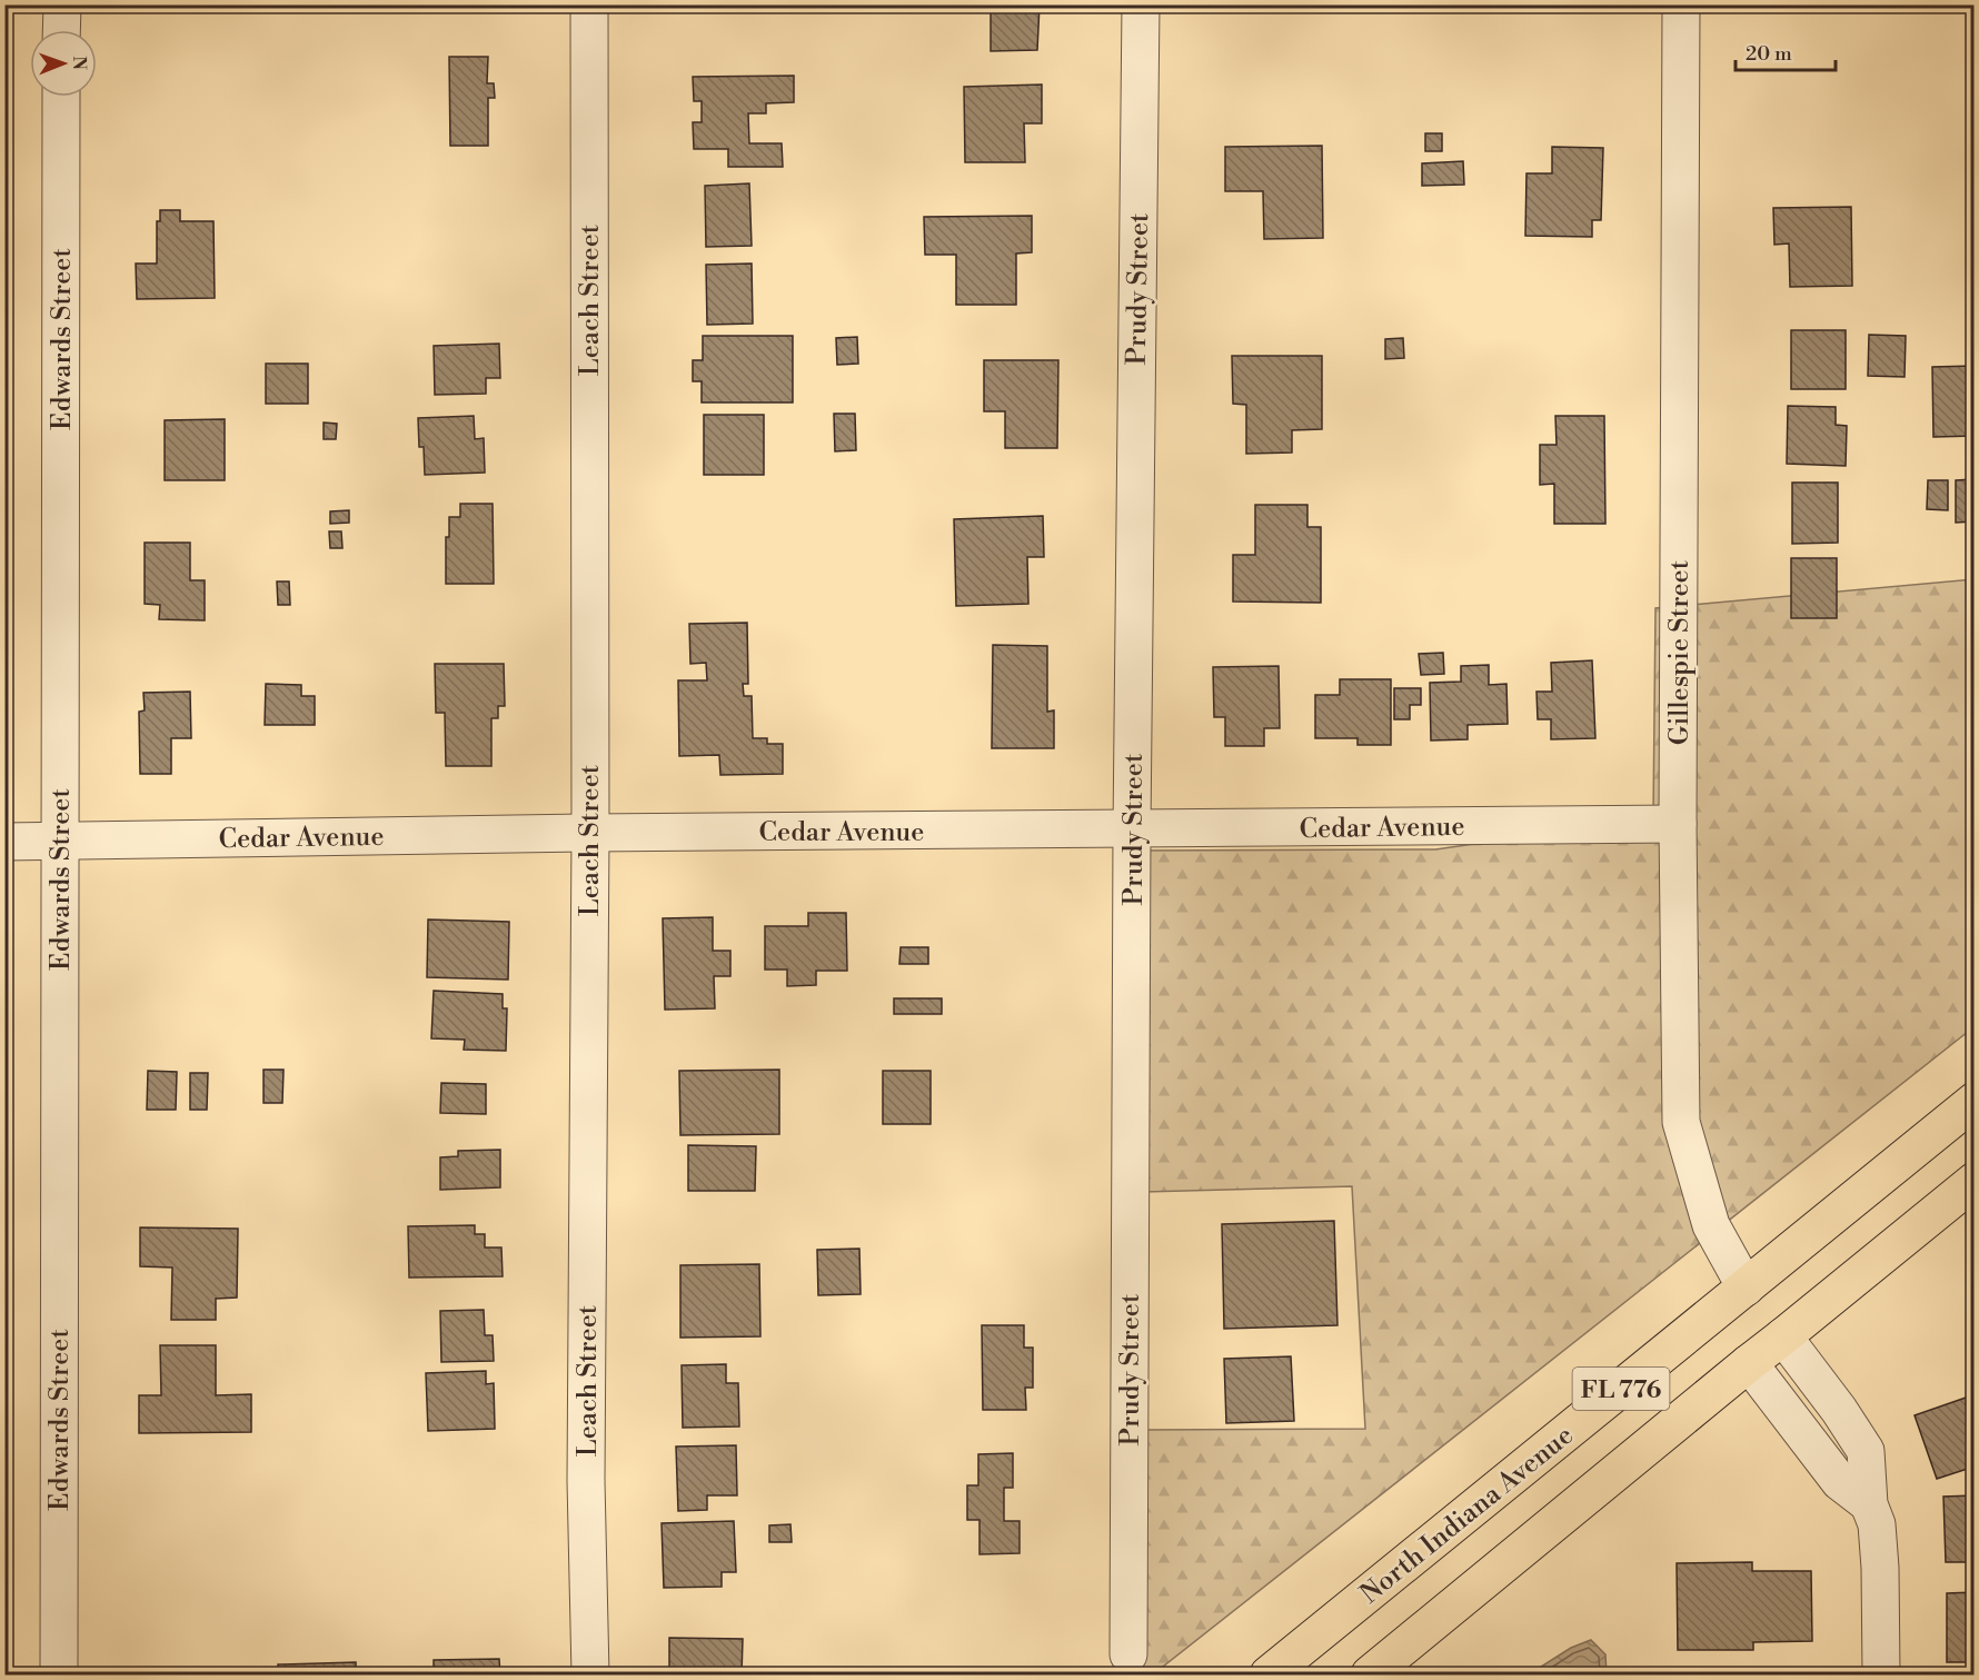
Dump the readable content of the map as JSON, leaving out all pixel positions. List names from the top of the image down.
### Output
{
  "streets": {
    "main road": ["FL 776", "North Indiana Avenue"],
    "street": [
      "Prudy Street",
      "Leach Street",
      "Edwards Street",
      "Gillespie Street",
      "Cedar Avenue"
    ]
  },
  "crossings": [
    ["Prudy Street", "Cedar Avenue"],
    ["Leach Street", "Cedar Avenue"],
    ["Edwards Street", "Cedar Avenue"],
    ["Gillespie Street", "Cedar Avenue"],
    ["Gillespie Street", "North Indiana Avenue"]
  ],
  "scale_bar": "20 m",
  "north": "right"
}
